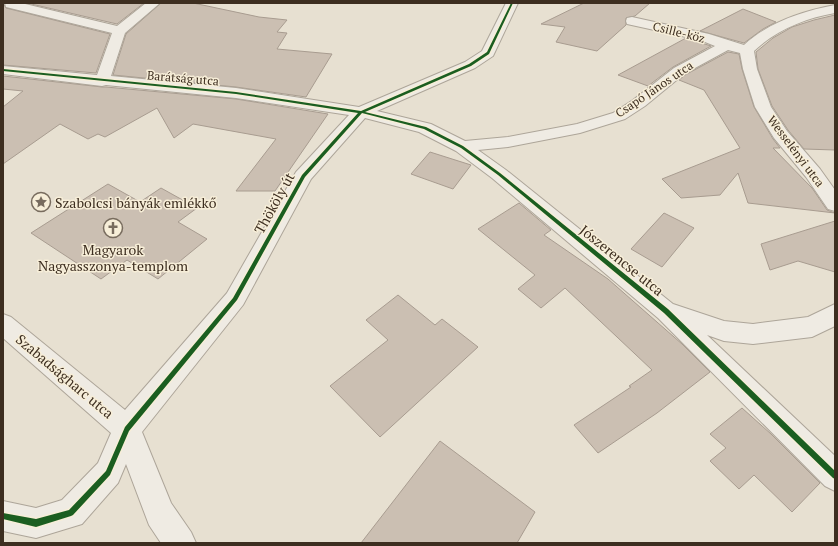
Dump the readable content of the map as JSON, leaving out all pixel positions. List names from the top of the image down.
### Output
{
  "streets": {
    "street": [
      "Csille-köz",
      "Barátság utca",
      "Csapó János utca",
      "Wesselényi utca",
      "Thököly út",
      "Jószerencse utca",
      "Szabadságharc utca"
    ]
  },
  "crossings": [
    ["Csille-köz", "Csapó János utca"],
    ["Barátság utca", "Thököly út"],
    ["Barátság utca", "Jószerencse utca"],
    ["Csapó János utca", "Jószerencse utca"],
    ["Thököly út", "Jószerencse utca"],
    ["Thököly út", "Szabadságharc utca"]
  ],
  "places": {
    "place": ["Szabolcsi bányák emlékkő"],
    "church": ["Magyarok Nagyasszonya-templom"]
  }
}
